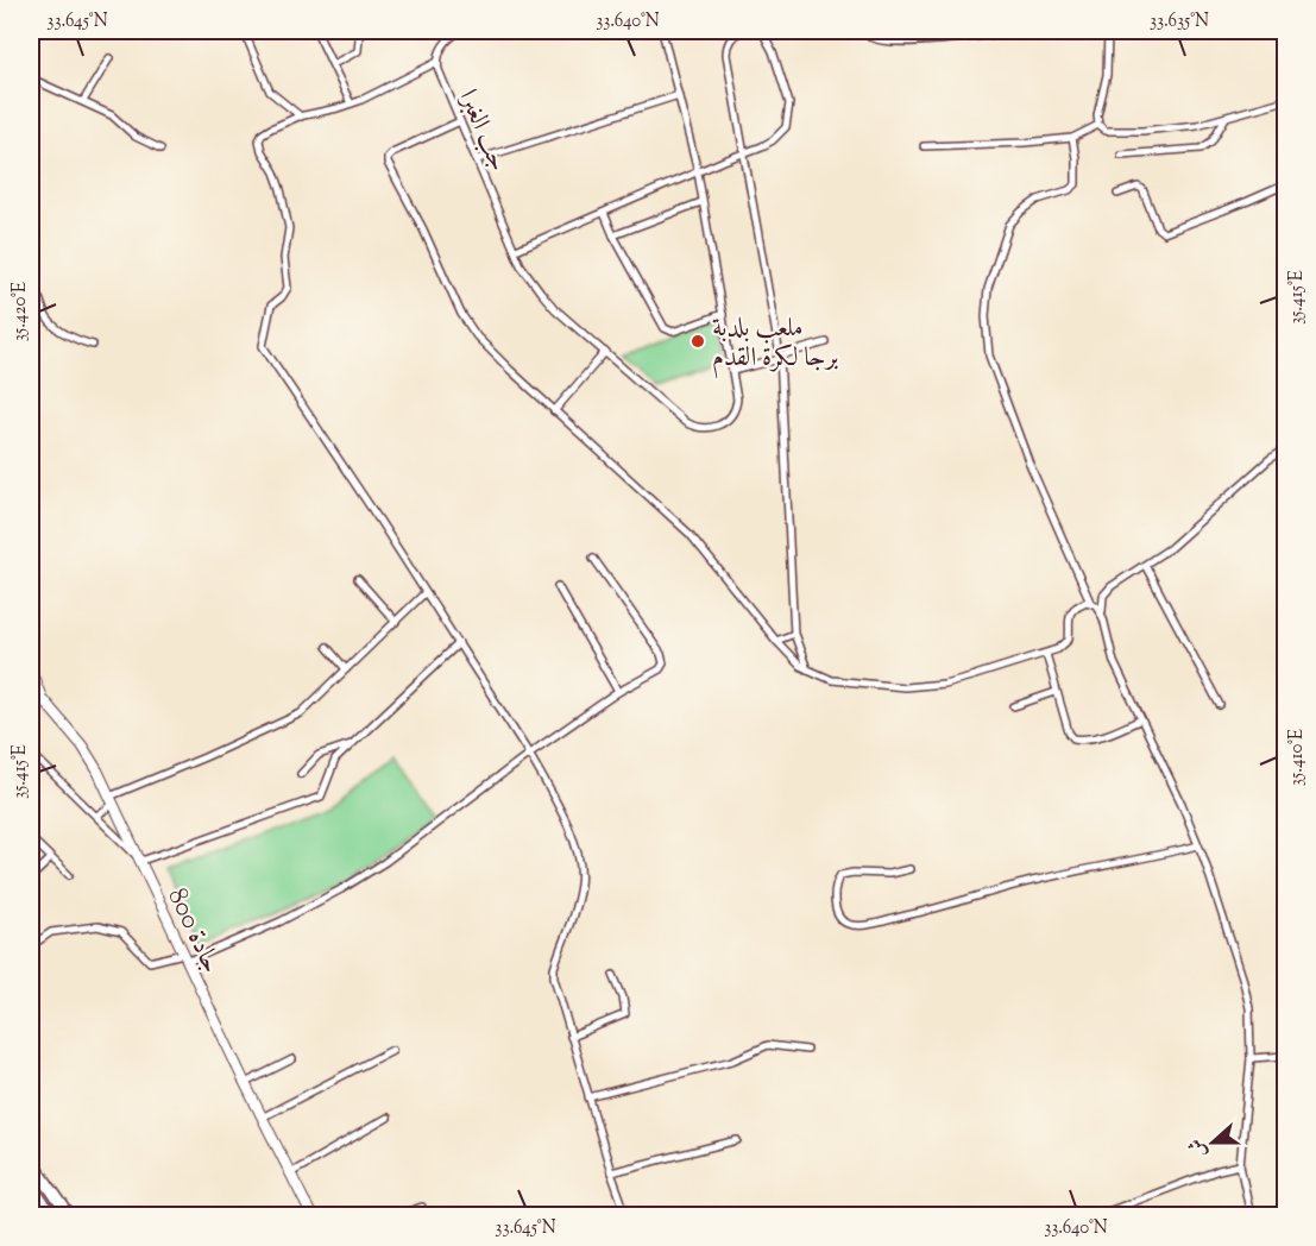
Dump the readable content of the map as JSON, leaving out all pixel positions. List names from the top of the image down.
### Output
{
  "streets": {
    "main road": ["جادة 800"],
    "street": ["جب الغبرا"]
  },
  "places": ["ملعب بلدبة برجا لكرة القدم"],
  "north": "left",
  "coordinates": [
    "33.645°N",
    "33.640°N",
    "33.635°N",
    "35.415°E",
    "35.420°E",
    "35.410°E"
  ]
}
